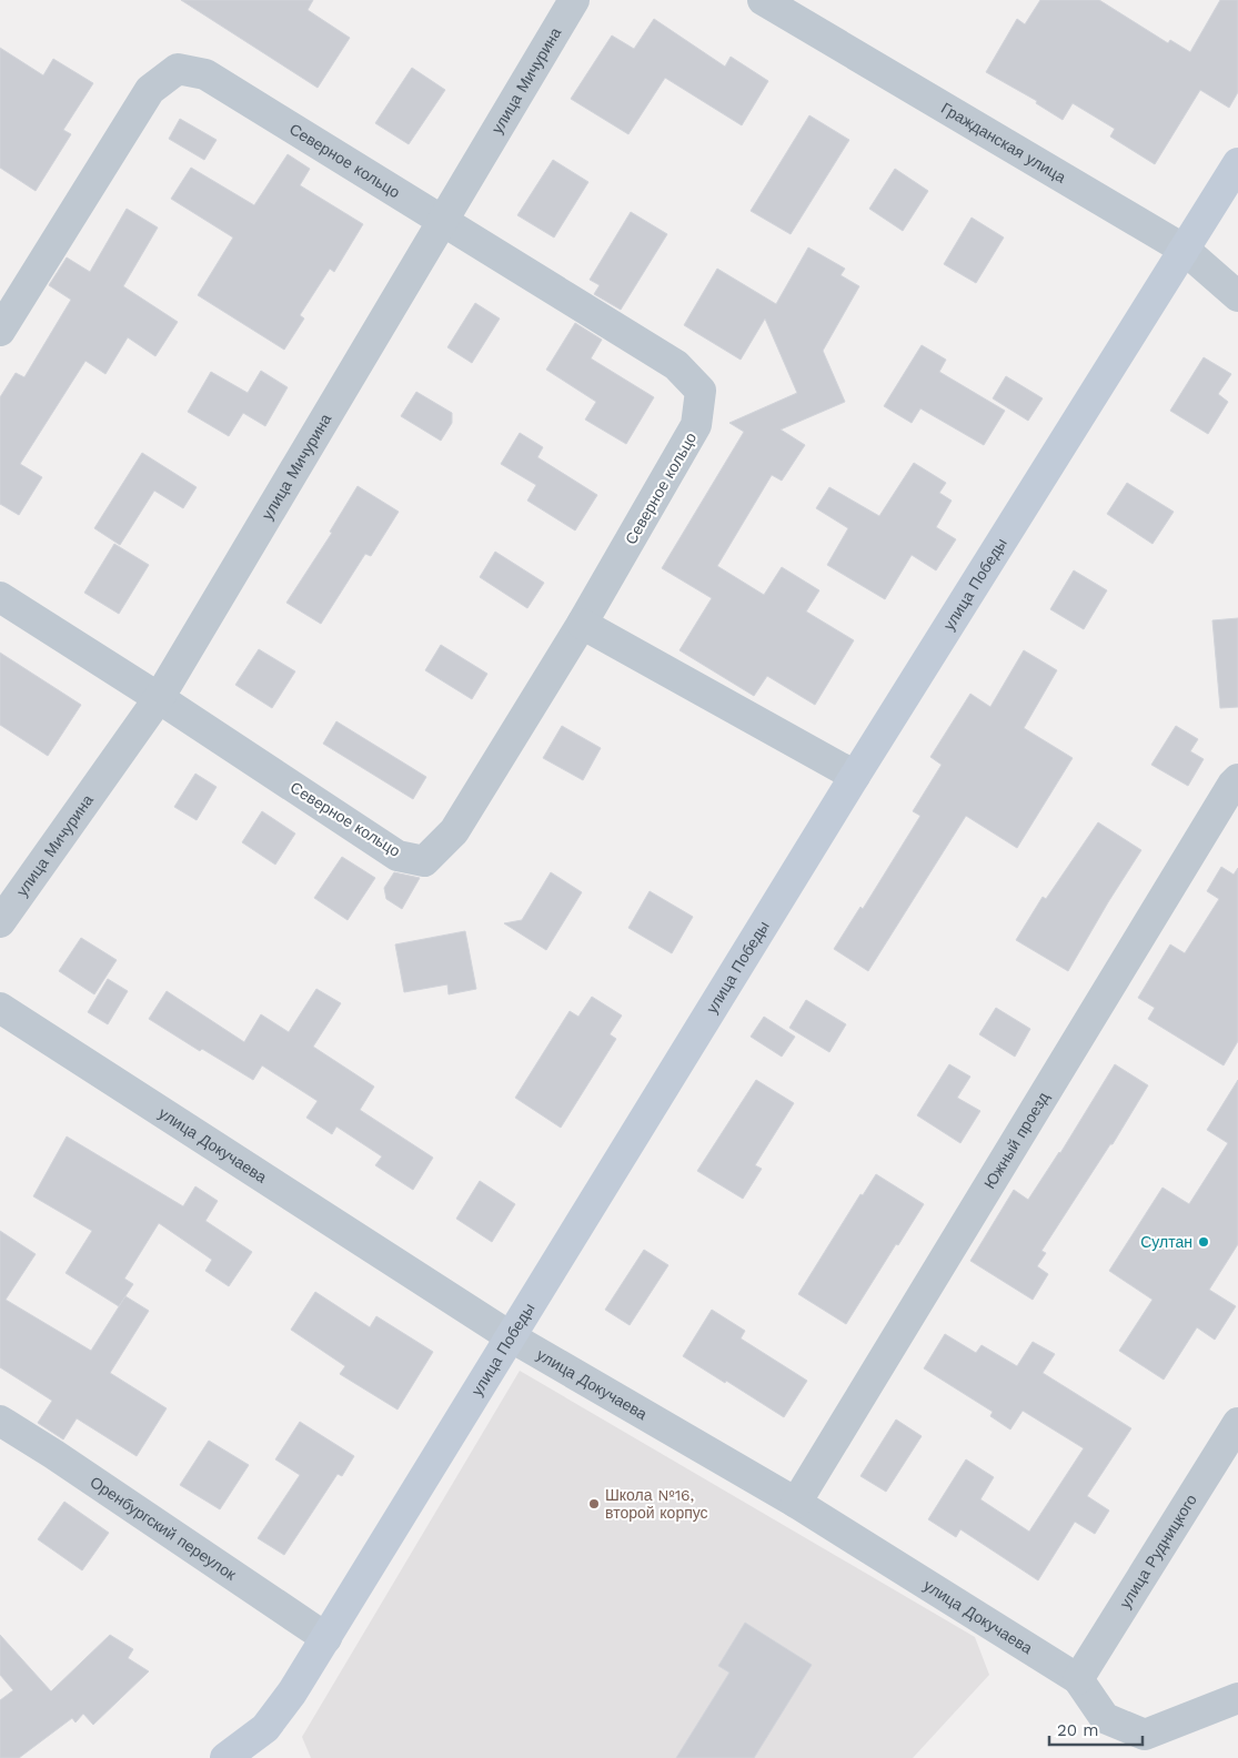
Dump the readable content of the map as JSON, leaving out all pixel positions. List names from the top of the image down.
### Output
{
  "streets": {
    "street": [
      "улица Мичурина",
      "Гражданская улица",
      "Северное кольцо",
      "улица Победы",
      "Южный проезд",
      "улица Докучаева",
      "Оренбургский переулок",
      "улица Рудницкого"
    ]
  },
  "crossings": [
    ["улица Мичурина", "Северное кольцо"],
    ["Гражданская улица", "улица Победы"],
    ["улица Победы", "улица Докучаева"],
    ["улица Победы", "Оренбургский переулок"],
    ["Южный проезд", "улица Докучаева"],
    ["улица Докучаева", "улица Рудницкого"]
  ],
  "places": ["Султан", "Школа №16, второй корпус"],
  "scale_bar": "20 m"
}
